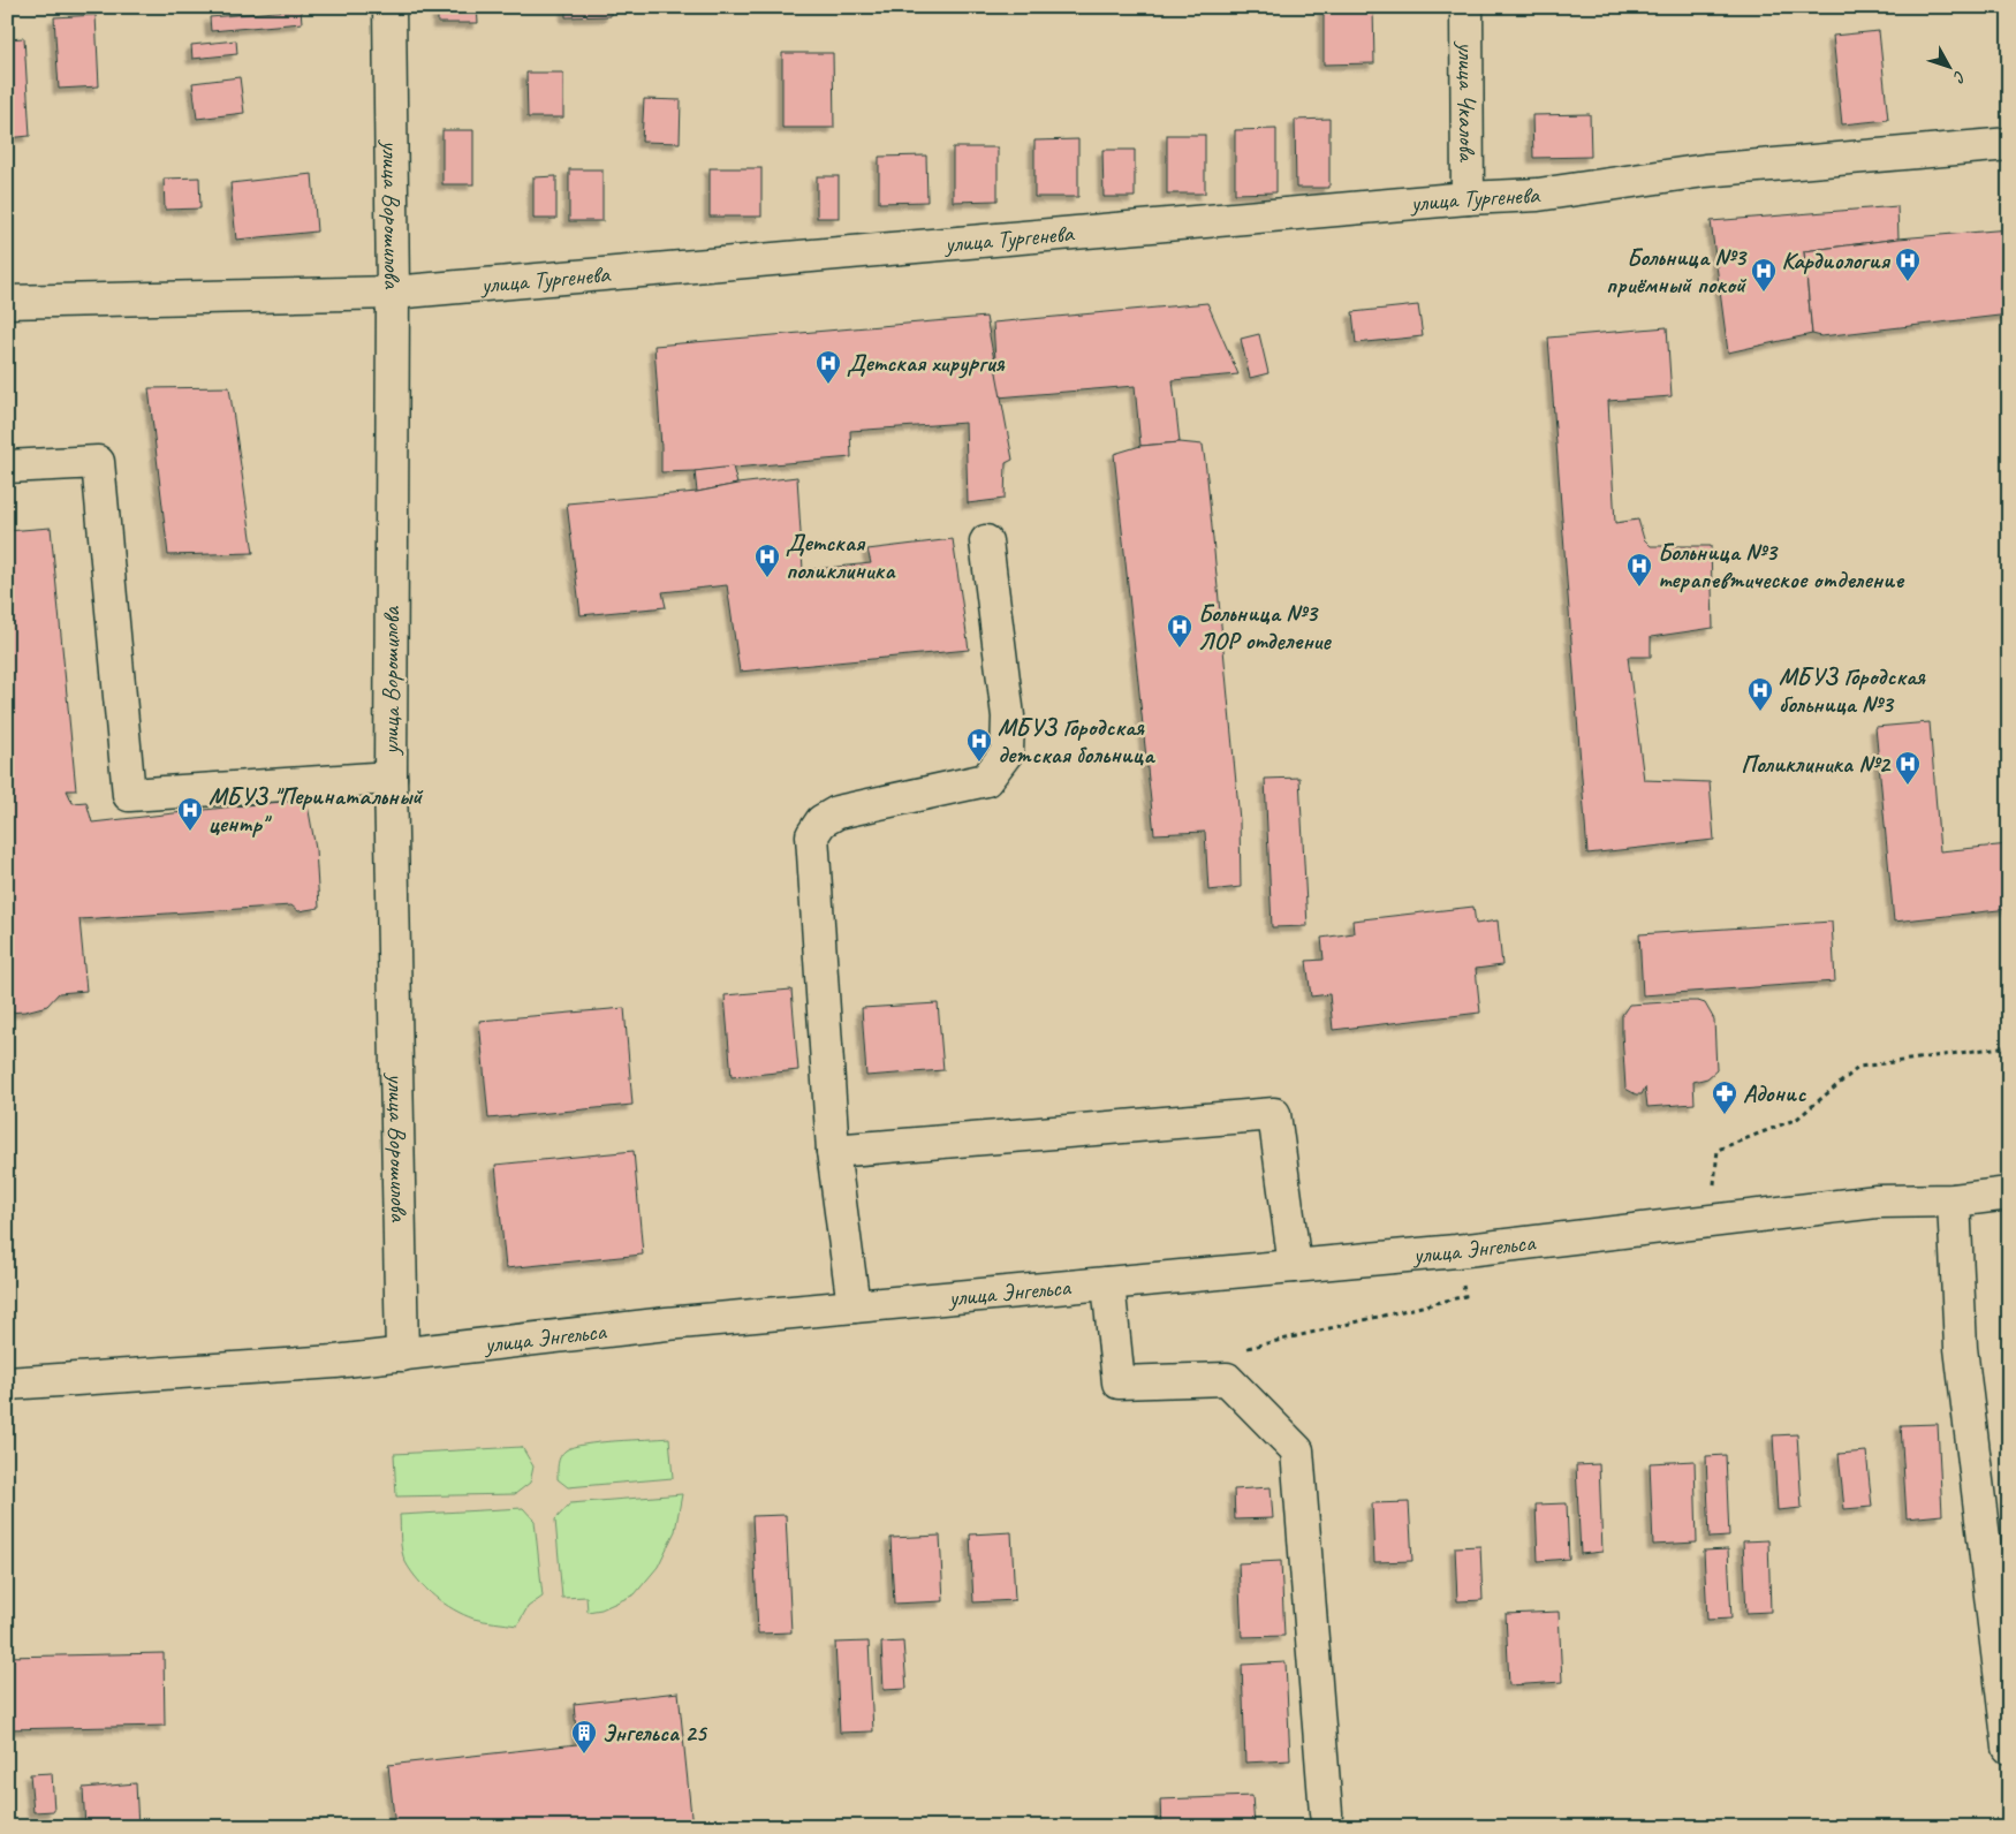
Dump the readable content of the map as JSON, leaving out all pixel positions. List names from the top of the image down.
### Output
{
  "streets": {
    "street": [
      "улица Чкалова",
      "улица Тургенева",
      "улица Ворошилова",
      "улица Энгельса"
    ]
  },
  "crossings": [
    ["улица Чкалова", "улица Тургенева"],
    ["улица Тургенева", "улица Ворошилова"],
    ["улица Ворошилова", "улица Энгельса"]
  ],
  "places": {
    "hospital": [
      "Кардиология",
      "Больница №3 приёмный покой",
      "Детская хирургия",
      "Детская поликлиника",
      "Больница №3 терапевтическое отделение",
      "Больница №3 ЛОР отделение",
      "МБУЗ Городская больница №3",
      "МБУЗ Городская детская больница",
      "Поликлиника №2",
      "МБУЗ \"Перинатальный центр\""
    ],
    "pharmacy": ["Адонис"],
    "building": ["Энгельса 25"]
  },
  "north": "bottom right"
}
